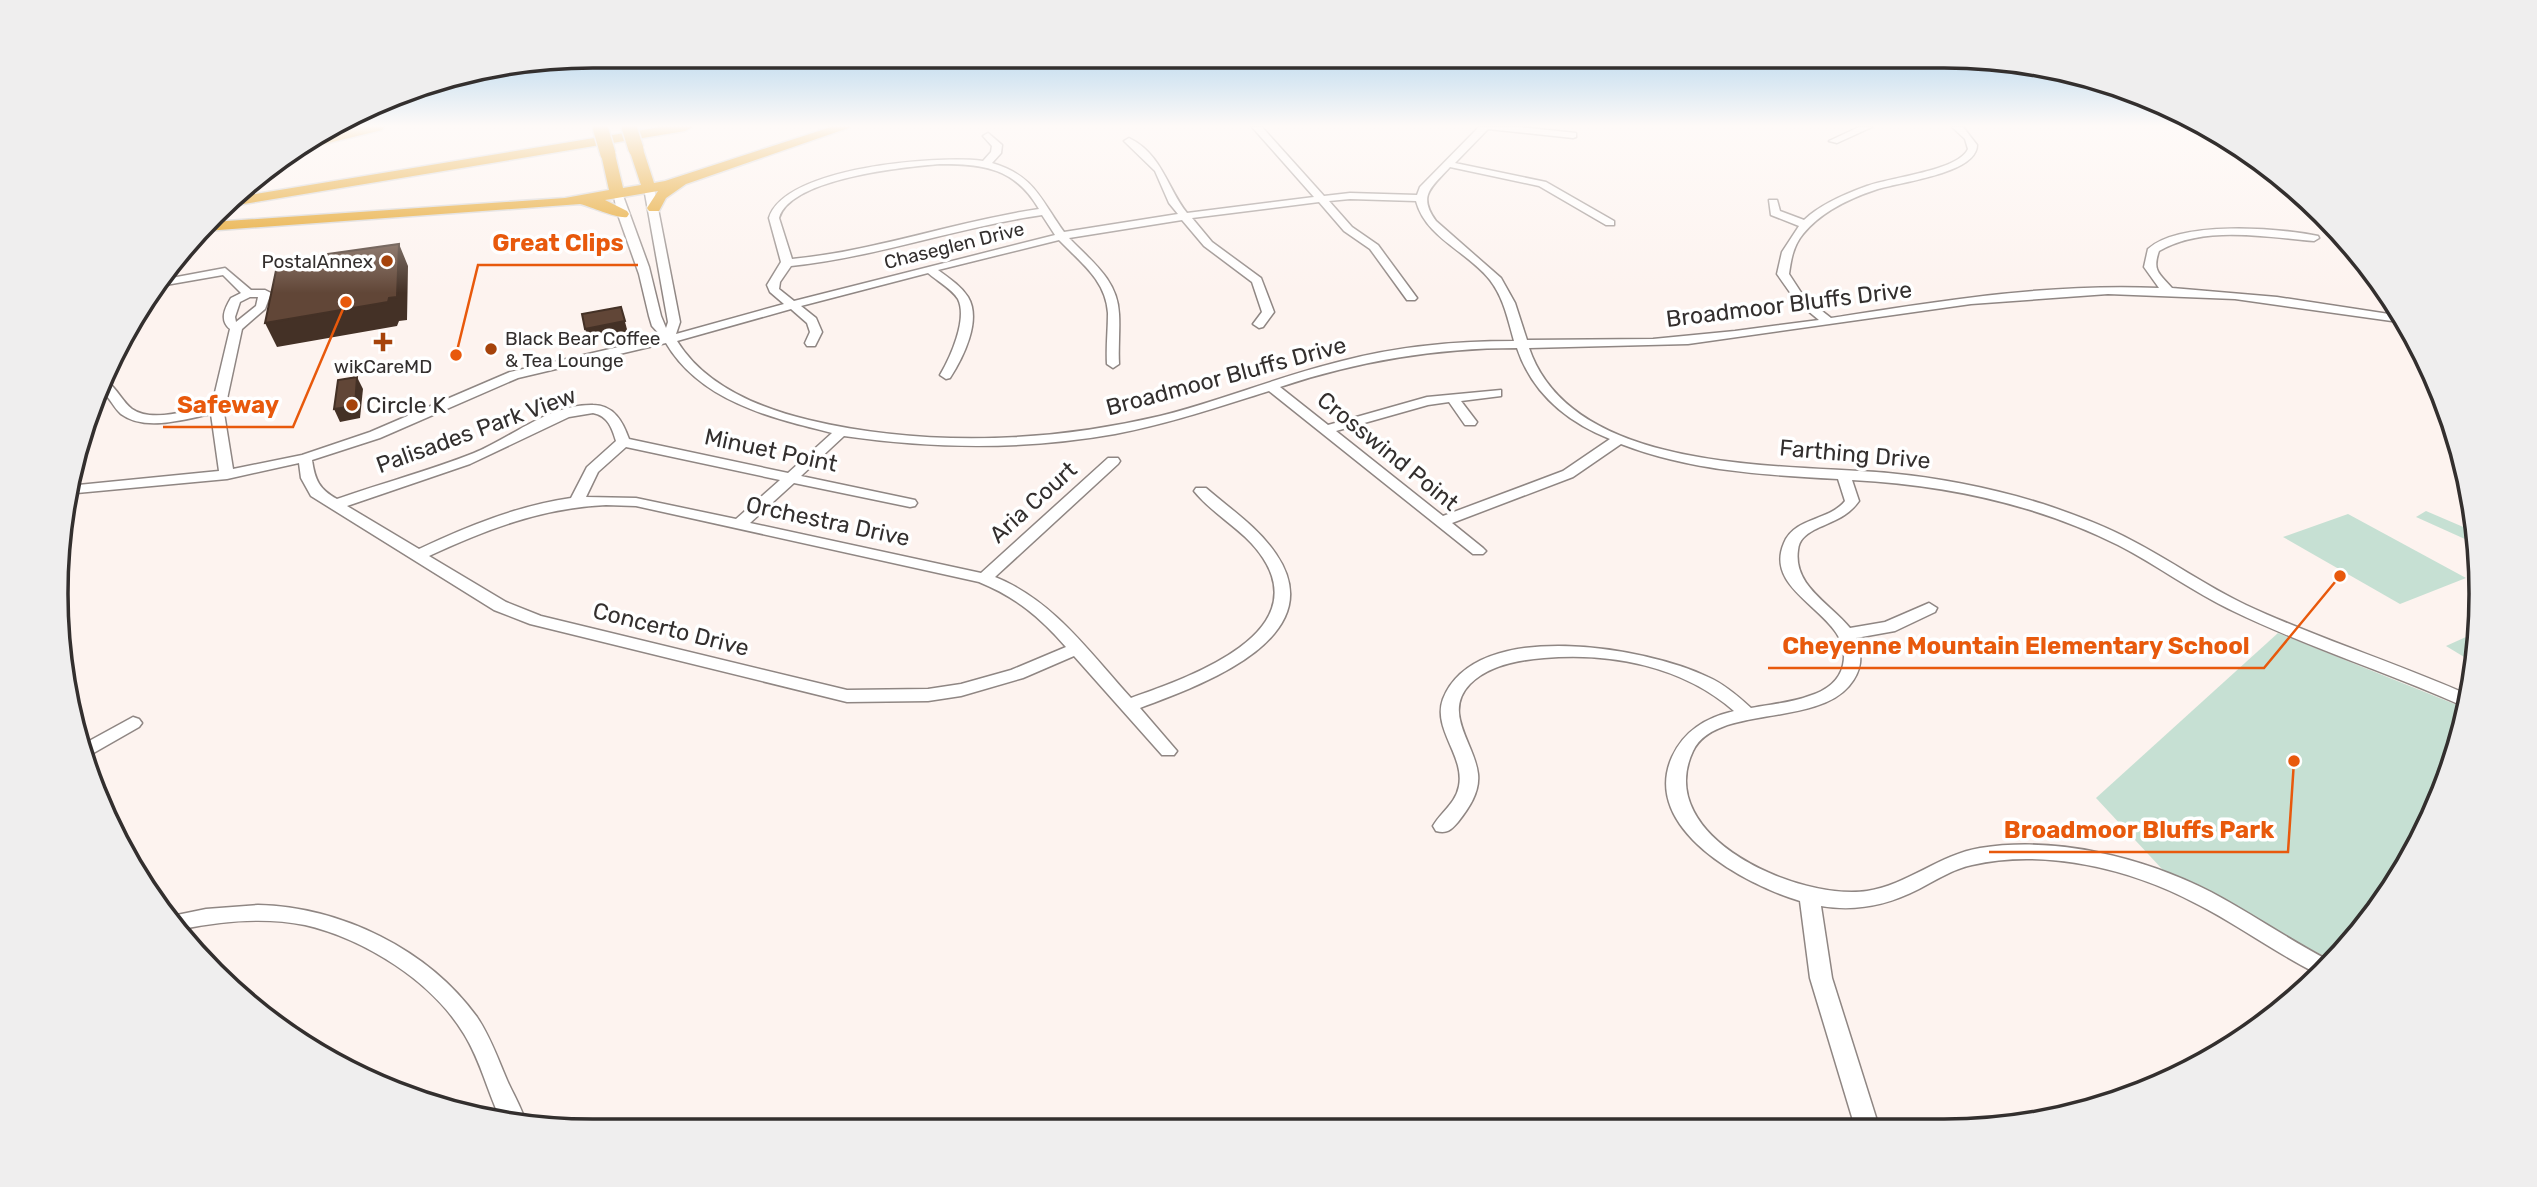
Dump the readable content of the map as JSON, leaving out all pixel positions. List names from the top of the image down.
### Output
{
  "streets": {
    "street": [
      "Chaseglen Drive",
      "Broadmoor Bluffs Drive",
      "Palisades Park View",
      "Minuet Point",
      "Crosswind Point",
      "Farthing Drive",
      "Aria Court",
      "Orchestra Drive",
      "Concerto Drive"
    ]
  },
  "crossings": [
    ["Chaseglen Drive", "Broadmoor Bluffs Drive"],
    ["Chaseglen Drive", "Farthing Drive"],
    ["Broadmoor Bluffs Drive", "Crosswind Point"],
    ["Broadmoor Bluffs Drive", "Farthing Drive"],
    ["Palisades Park View", "Minuet Point"],
    ["Palisades Park View", "Concerto Drive"],
    ["Aria Court", "Orchestra Drive"],
    ["Orchestra Drive", "Concerto Drive"]
  ],
  "places": {
    "other": [
      "PostalAnnex",
      "Safeway",
      "Black Bear Coffee & Tea Lounge",
      "Great Clips",
      "Circle K",
      "Cheyenne Mountain Elementary School",
      "Broadmoor Bluffs Park"
    ],
    "health": ["wikCareMD"]
  }
}
